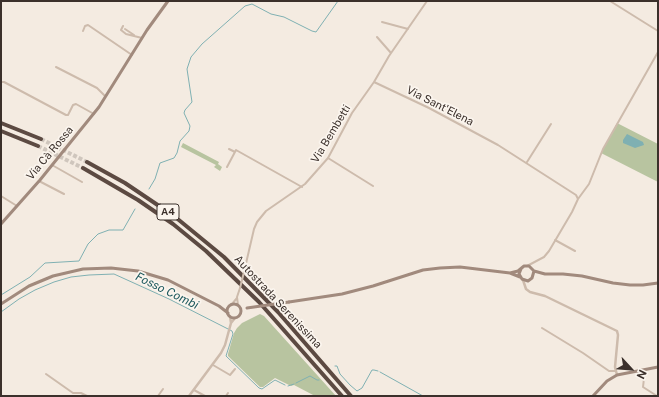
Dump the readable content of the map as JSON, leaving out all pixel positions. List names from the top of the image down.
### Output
{
  "streets": {
    "highway": ["A4", "Autostrada Serenissima"],
    "main road": ["Via Cà Rossa"],
    "street": ["Via Sant'Elena", "Via Bembetti"]
  },
  "crossings": [
    ["Via Sant'Elena", "Via Bembetti"]
  ],
  "water": ["Fosso Combi"],
  "north": "bottom right"
}
